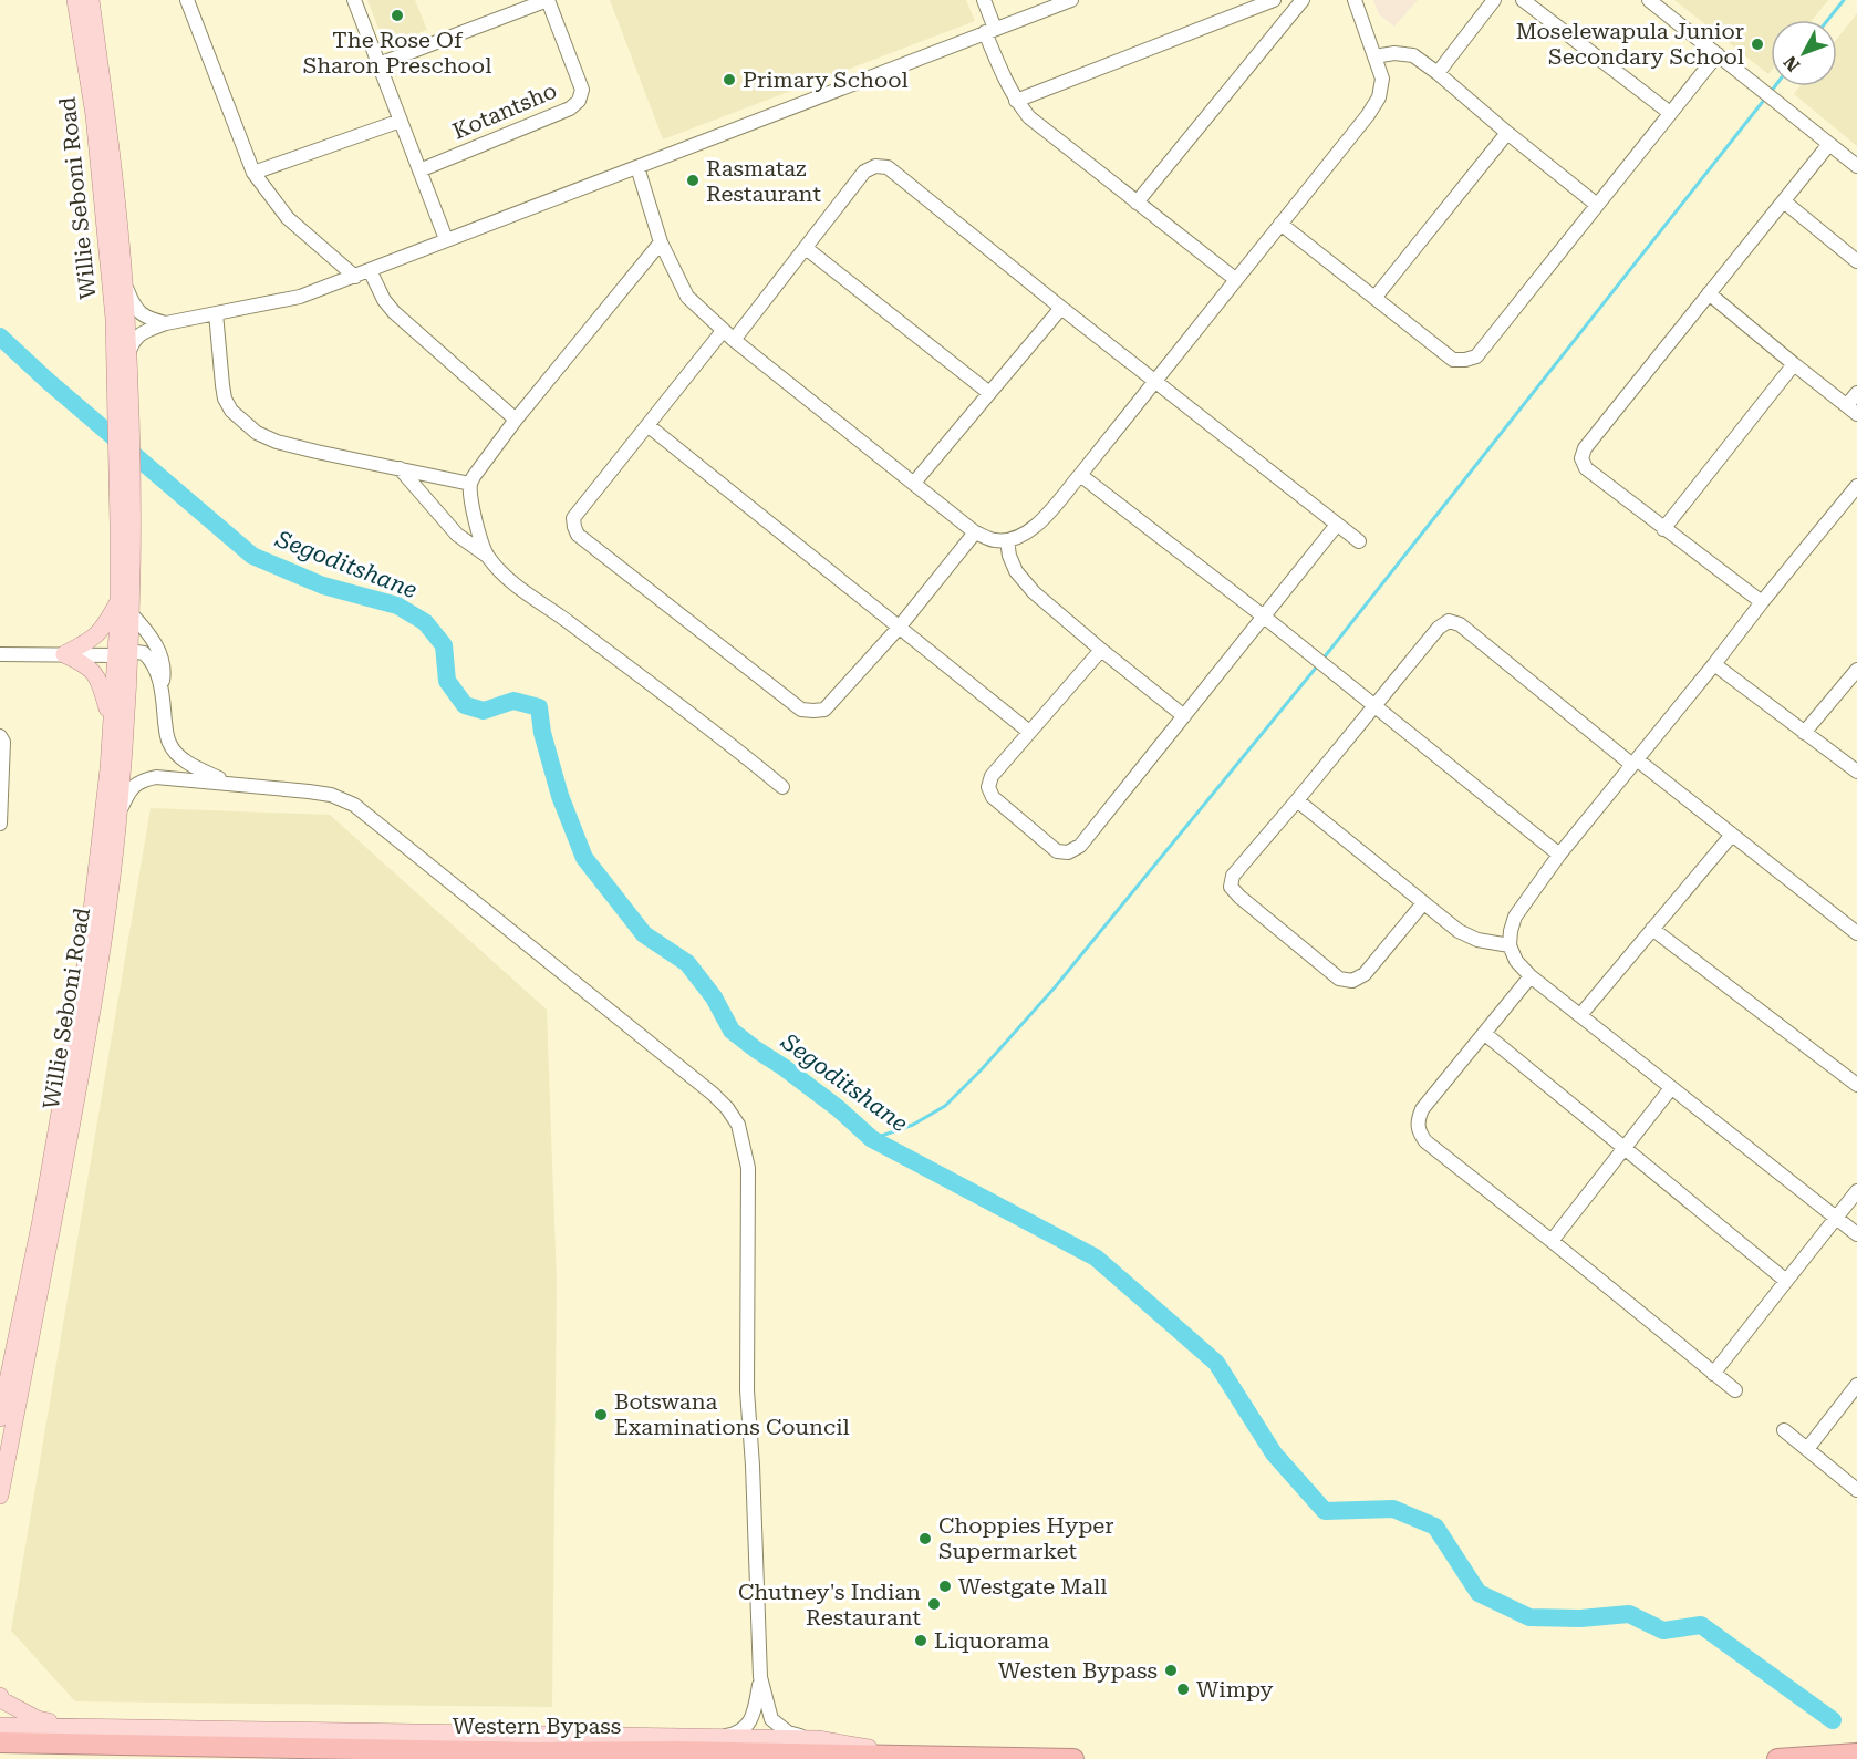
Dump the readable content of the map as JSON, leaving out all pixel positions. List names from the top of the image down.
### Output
{
  "streets": {
    "highway": ["Western Bypass"],
    "main road": ["Willie Seboni Road"],
    "street": ["Kotantsho"]
  },
  "water": ["Segoditshane"],
  "places": [
    "The Rose Of Sharon Preschool",
    "Moselewapula Junior Secondary School",
    "Primary School",
    "Rasmataz Restaurant",
    "Botswana Examinations Council",
    "Choppies Hyper Supermarket",
    "Westgate Mall",
    "Chutney's Indian Restaurant",
    "Liquorama",
    "Westen Bypass",
    "Wimpy"
  ],
  "north": "bottom left"
}
